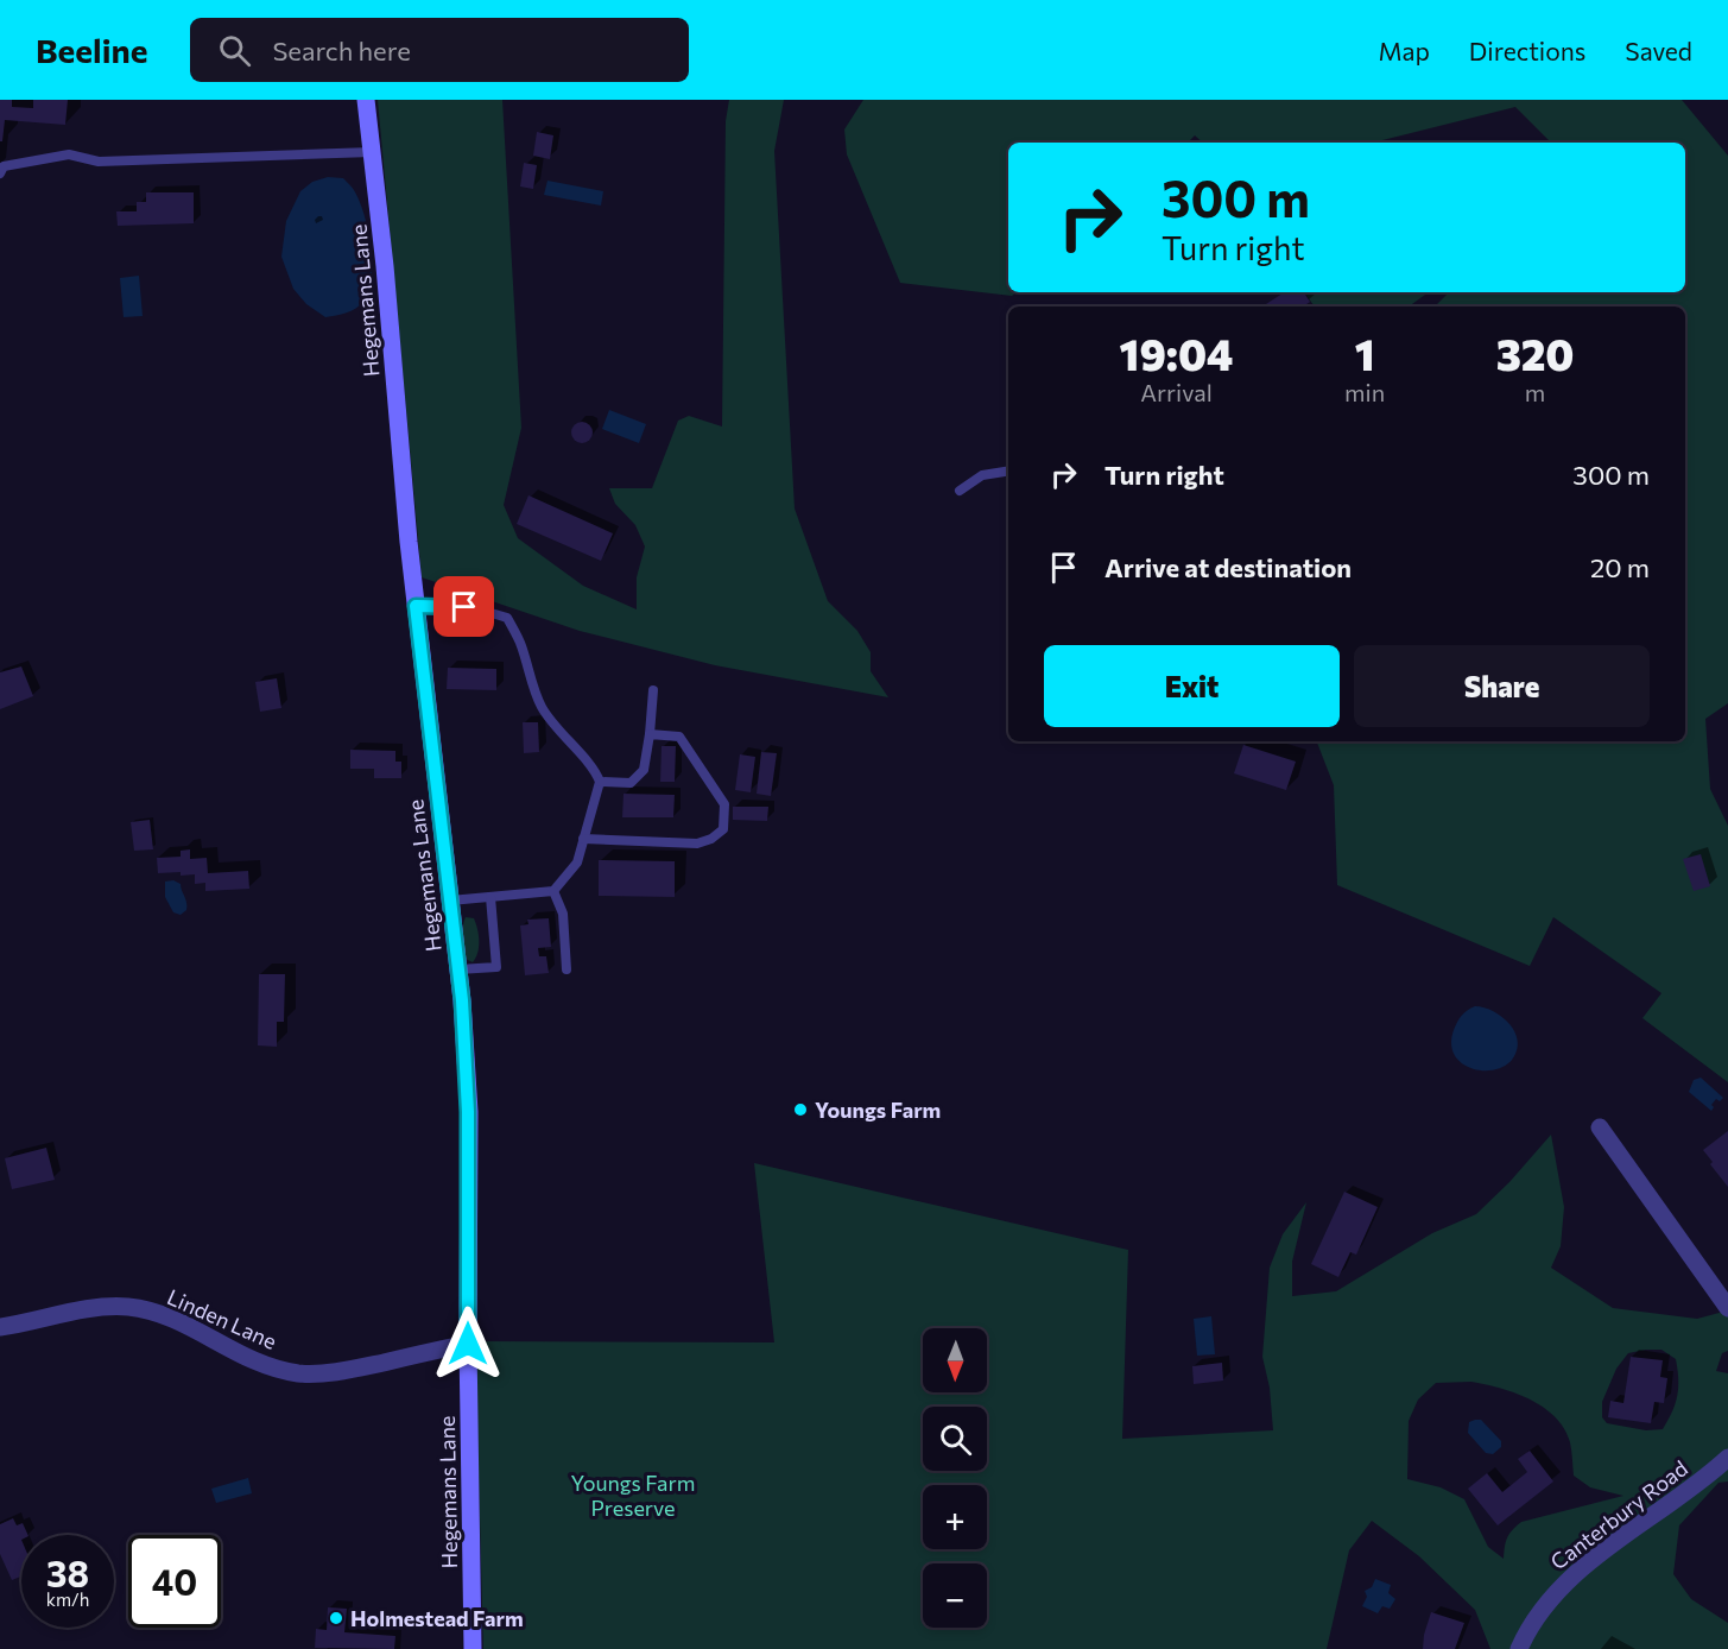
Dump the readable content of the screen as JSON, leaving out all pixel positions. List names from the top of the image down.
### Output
{
  "streets": {
    "street": ["Hegemans Lane", "Linden Lane", "Canterbury Road"]
  },
  "crossings": [
    ["Hegemans Lane", "Linden Lane"]
  ],
  "parks": ["Youngs Farm Preserve"],
  "places": ["Youngs Farm", "Holmestead Farm"],
  "north": "bottom",
  "page": {
    "header": "Beeline",
    "search": "Search here",
    "nav": ["Map", "Directions", "Saved"],
    "turn": ["300 m", "Turn right"],
    "eta": [
      "19:04",
      "Arrival",
      "1",
      "min",
      "320",
      "m"
    ],
    "list": [
      {
        "name": "Turn right",
        "value": "300 m"
      },
      {
        "name": "Arrive at destination",
        "value": "20 m"
      }
    ],
    "buttons": ["Exit", "Share"],
    "map_buttons": ["+", "−"],
    "speed": "38 km/h",
    "limit": "40"
  }
}
